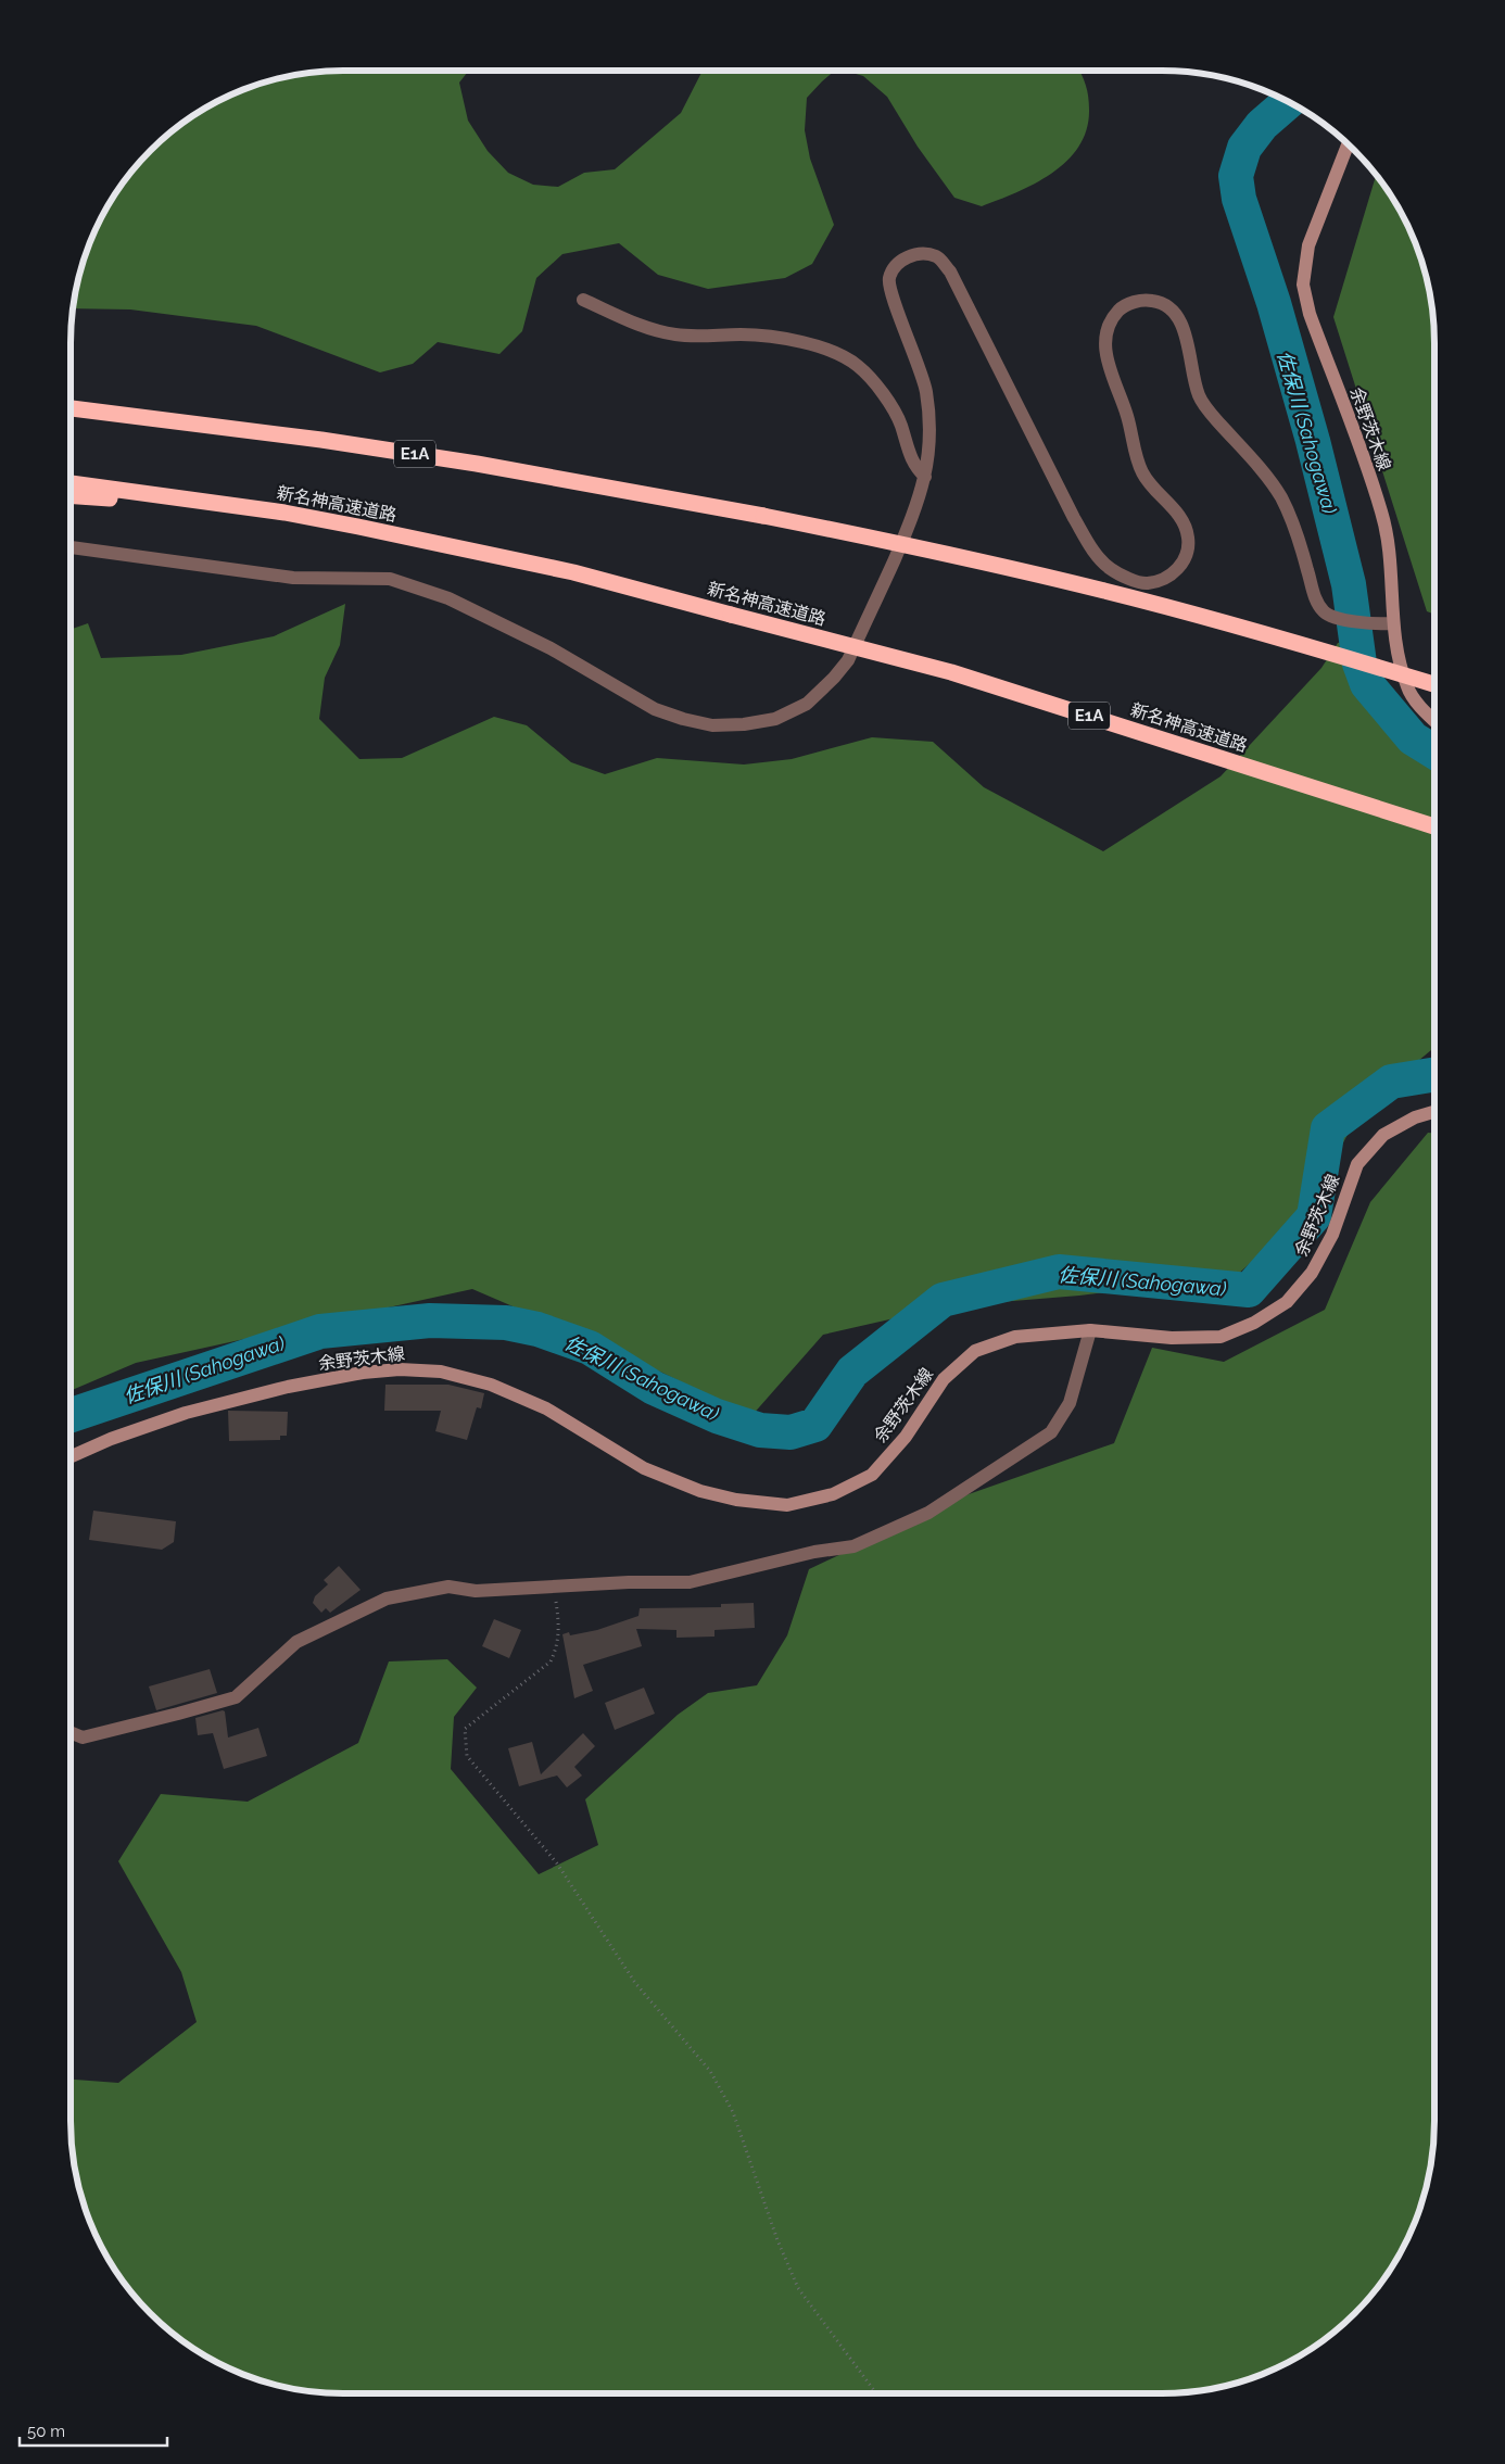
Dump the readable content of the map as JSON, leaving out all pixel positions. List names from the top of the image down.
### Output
{
  "streets": {
    "highway": ["E1A", "新名神高速道路"],
    "main road": ["余野茨木線"]
  },
  "water": ["佐保川 (Sahogawa)"],
  "scale_bar": "50 m"
}
